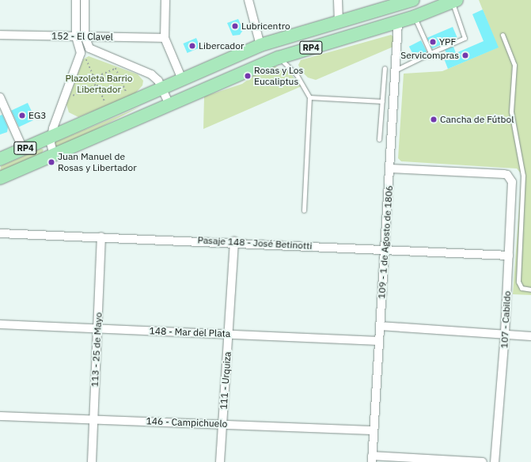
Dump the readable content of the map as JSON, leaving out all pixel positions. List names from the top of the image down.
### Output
{
  "streets": {
    "main road": ["RP4"],
    "street": [
      "152 - El Clavel",
      "109 - 1 de Agosto de 1806",
      "Pasaje 148 - José Betinotti",
      "107 - Cabildo",
      "148 - Mar del Plata",
      "113 - 25 de Mayo",
      "111 - Urquiza",
      "146 - Campichuelo"
    ]
  },
  "crossings": [
    ["RP4", "109 - 1 de Agosto de 1806"],
    ["109 - 1 de Agosto de 1806", "Pasaje 148 - José Betinotti"],
    ["109 - 1 de Agosto de 1806", "107 - Cabildo"],
    ["109 - 1 de Agosto de 1806", "148 - Mar del Plata"],
    ["109 - 1 de Agosto de 1806", "146 - Campichuelo"],
    ["Pasaje 148 - José Betinotti", "107 - Cabildo"],
    ["Pasaje 148 - José Betinotti", "113 - 25 de Mayo"],
    ["Pasaje 148 - José Betinotti", "111 - Urquiza"],
    ["148 - Mar del Plata", "113 - 25 de Mayo"],
    ["148 - Mar del Plata", "111 - Urquiza"],
    ["113 - 25 de Mayo", "146 - Campichuelo"],
    ["111 - Urquiza", "146 - Campichuelo"]
  ],
  "parks": ["Plazoleta Barrio Libertador"],
  "places": [
    "Lubricentro",
    "YPF",
    "Libercador",
    "Servicompras",
    "Rosas y Los Eucaliptus",
    "EG3",
    "Cancha de Fútbol",
    "Juan Manuel de Rosas y Libertador"
  ]
}
